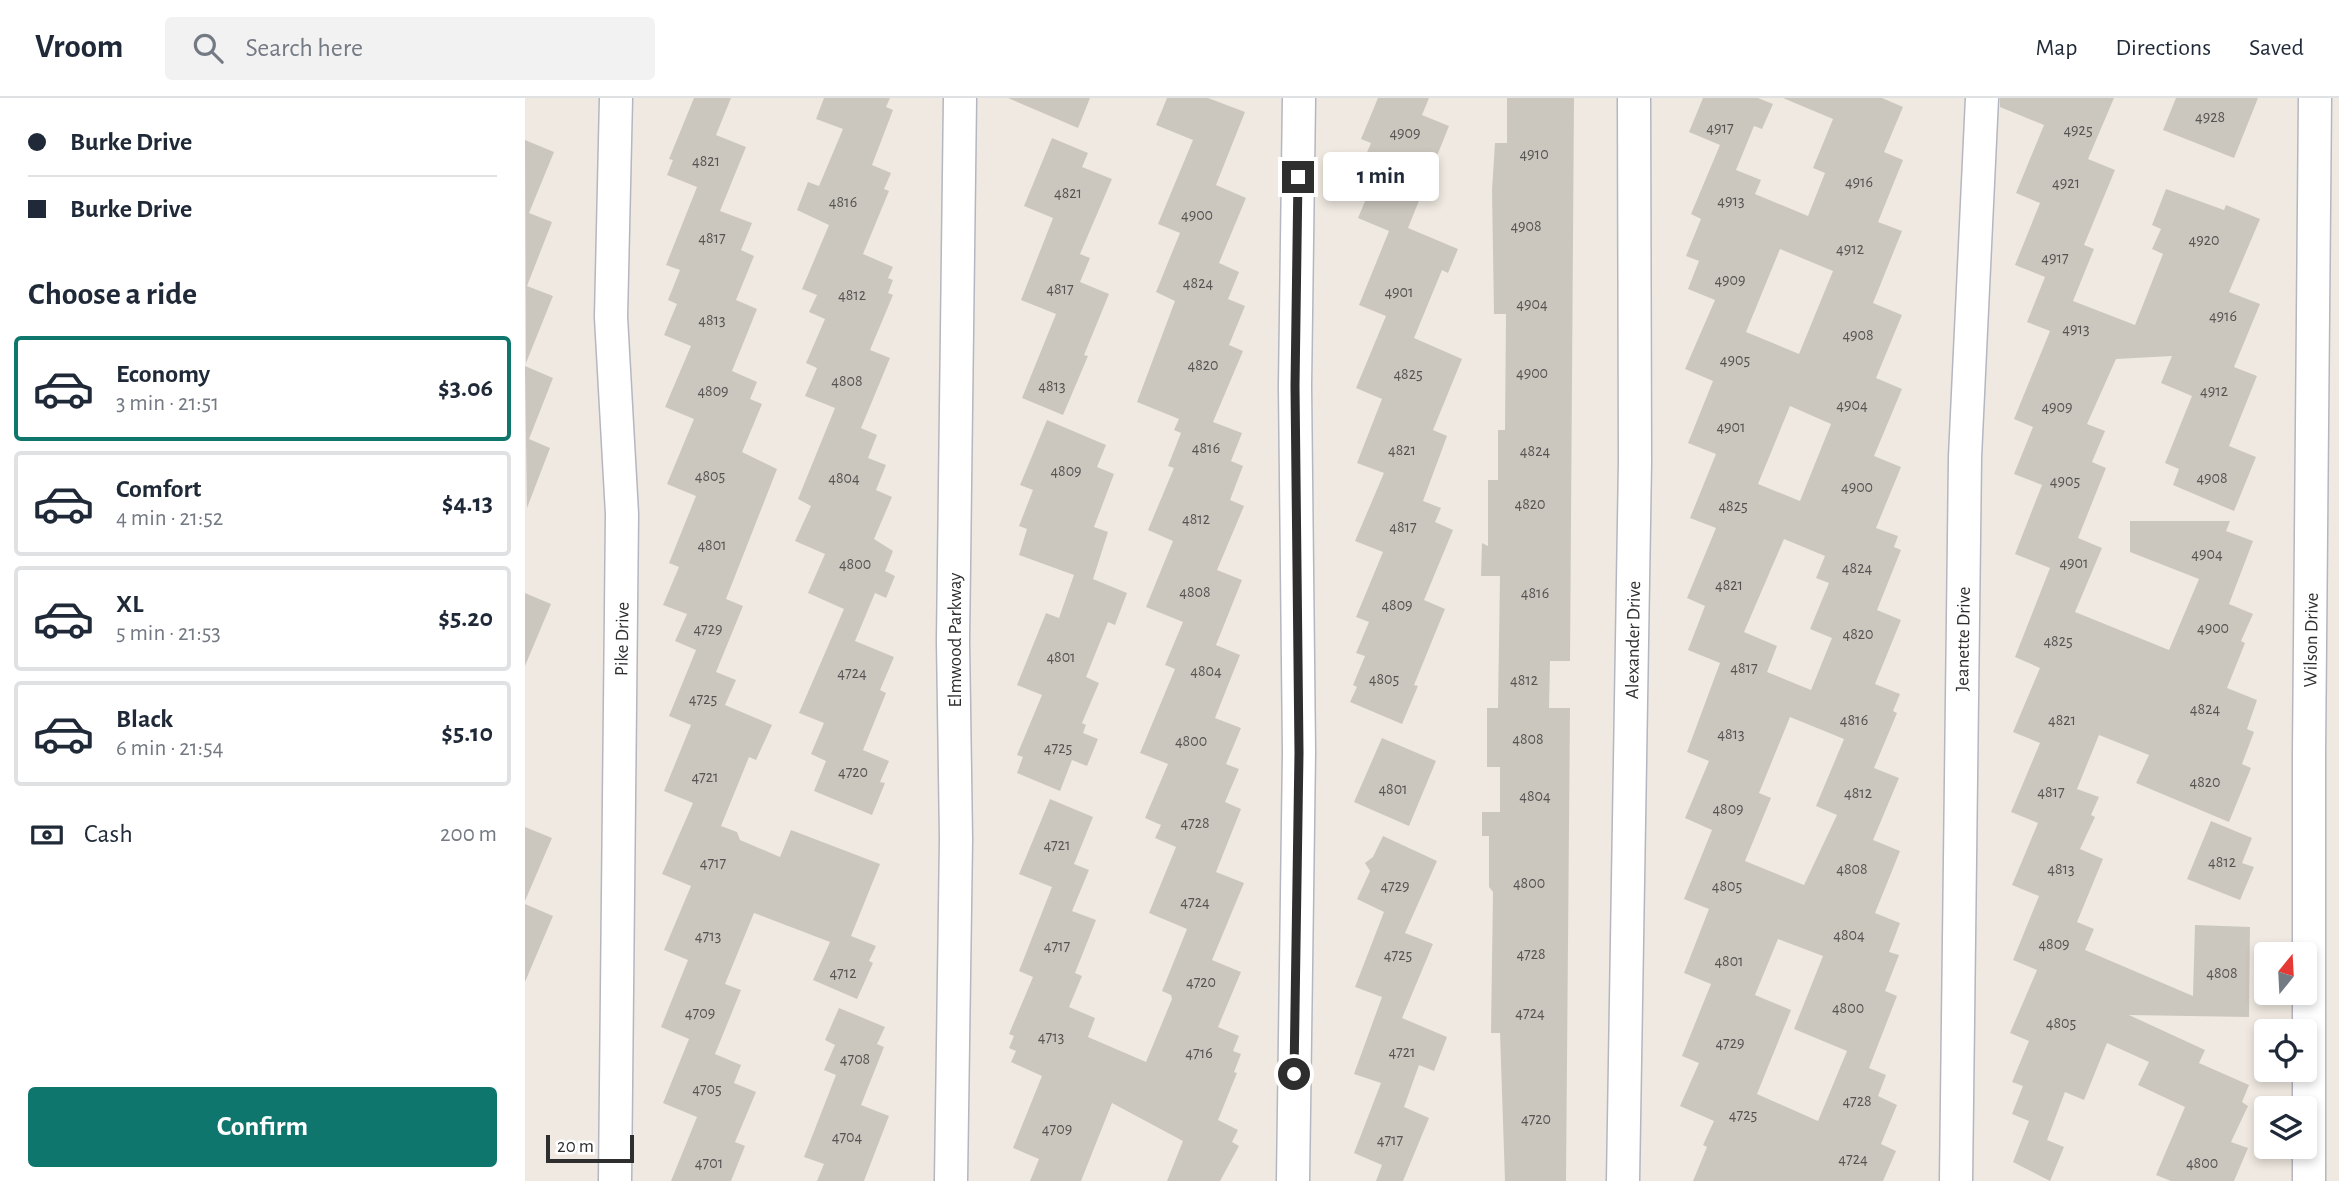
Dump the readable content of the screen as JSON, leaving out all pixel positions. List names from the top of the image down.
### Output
{
  "streets": {
    "street": [
      "Pike Drive",
      "Jeanette Drive",
      "Elmwood Parkway",
      "Alexander Drive",
      "Wilson Drive"
    ]
  },
  "house_numbers": [
    "4928",
    "4917",
    "4925",
    "4909",
    "4910",
    "4821",
    "4916",
    "4921",
    "4821",
    "4913",
    "4816",
    "4900",
    "4908",
    "4817",
    "4920",
    "4912",
    "4917",
    "4909",
    "4824",
    "4817",
    "4901",
    "4812",
    "4904",
    "4916",
    "4813",
    "4913",
    "4908",
    "4905",
    "4820",
    "4900",
    "4825",
    "4808",
    "4813",
    "4809",
    "4912",
    "4904",
    "4909",
    "4901",
    "4816",
    "4821",
    "4824",
    "4809",
    "4805",
    "4804",
    "4908",
    "4905",
    "4900",
    "4820",
    "4825",
    "4812",
    "4817",
    "4801",
    "4904",
    "4901",
    "4800",
    "4824",
    "4821",
    "4808",
    "4816",
    "4809",
    "4900",
    "4729",
    "4820",
    "4825",
    "4801",
    "4817",
    "4804",
    "4724",
    "4805",
    "4812",
    "4725",
    "4824",
    "4816",
    "4821",
    "4813",
    "4808",
    "4800",
    "4725",
    "4720",
    "4721",
    "4820",
    "4801",
    "4817",
    "4812",
    "4804",
    "4809",
    "4728",
    "4721",
    "4812",
    "4717",
    "4808",
    "4813",
    "4800",
    "4729",
    "4805",
    "4724",
    "4804",
    "4713",
    "4809",
    "4717",
    "4728",
    "4725",
    "4801",
    "4712",
    "4808",
    "4720",
    "4800",
    "4709",
    "4724",
    "4805",
    "4713",
    "4729",
    "4721",
    "4716",
    "4708",
    "4705",
    "4728",
    "4725",
    "4720",
    "4709",
    "4704",
    "4717",
    "4724",
    "4701",
    "4800"
  ],
  "scale_bar": "20 m",
  "north": "top",
  "page": {
    "header": "Vroom",
    "search": "Search here",
    "nav": ["Map", "Directions", "Saved"],
    "banner": ["Burke Drive", "Burke Drive"],
    "bubble": "1 min",
    "heading": "Choose a ride",
    "list": [
      {
        "name": "Economy",
        "note": "3 min · 21:51",
        "value": "$3.06"
      },
      {
        "name": "Comfort",
        "note": "4 min · 21:52",
        "value": "$4.13"
      },
      {
        "name": "XL",
        "note": "5 min · 21:53",
        "value": "$5.20"
      },
      {
        "name": "Black",
        "note": "6 min · 21:54",
        "value": "$5.10"
      }
    ],
    "pay": ["Cash", "200 m"],
    "buttons": "Confirm",
    "scale": "20 m"
  }
}
